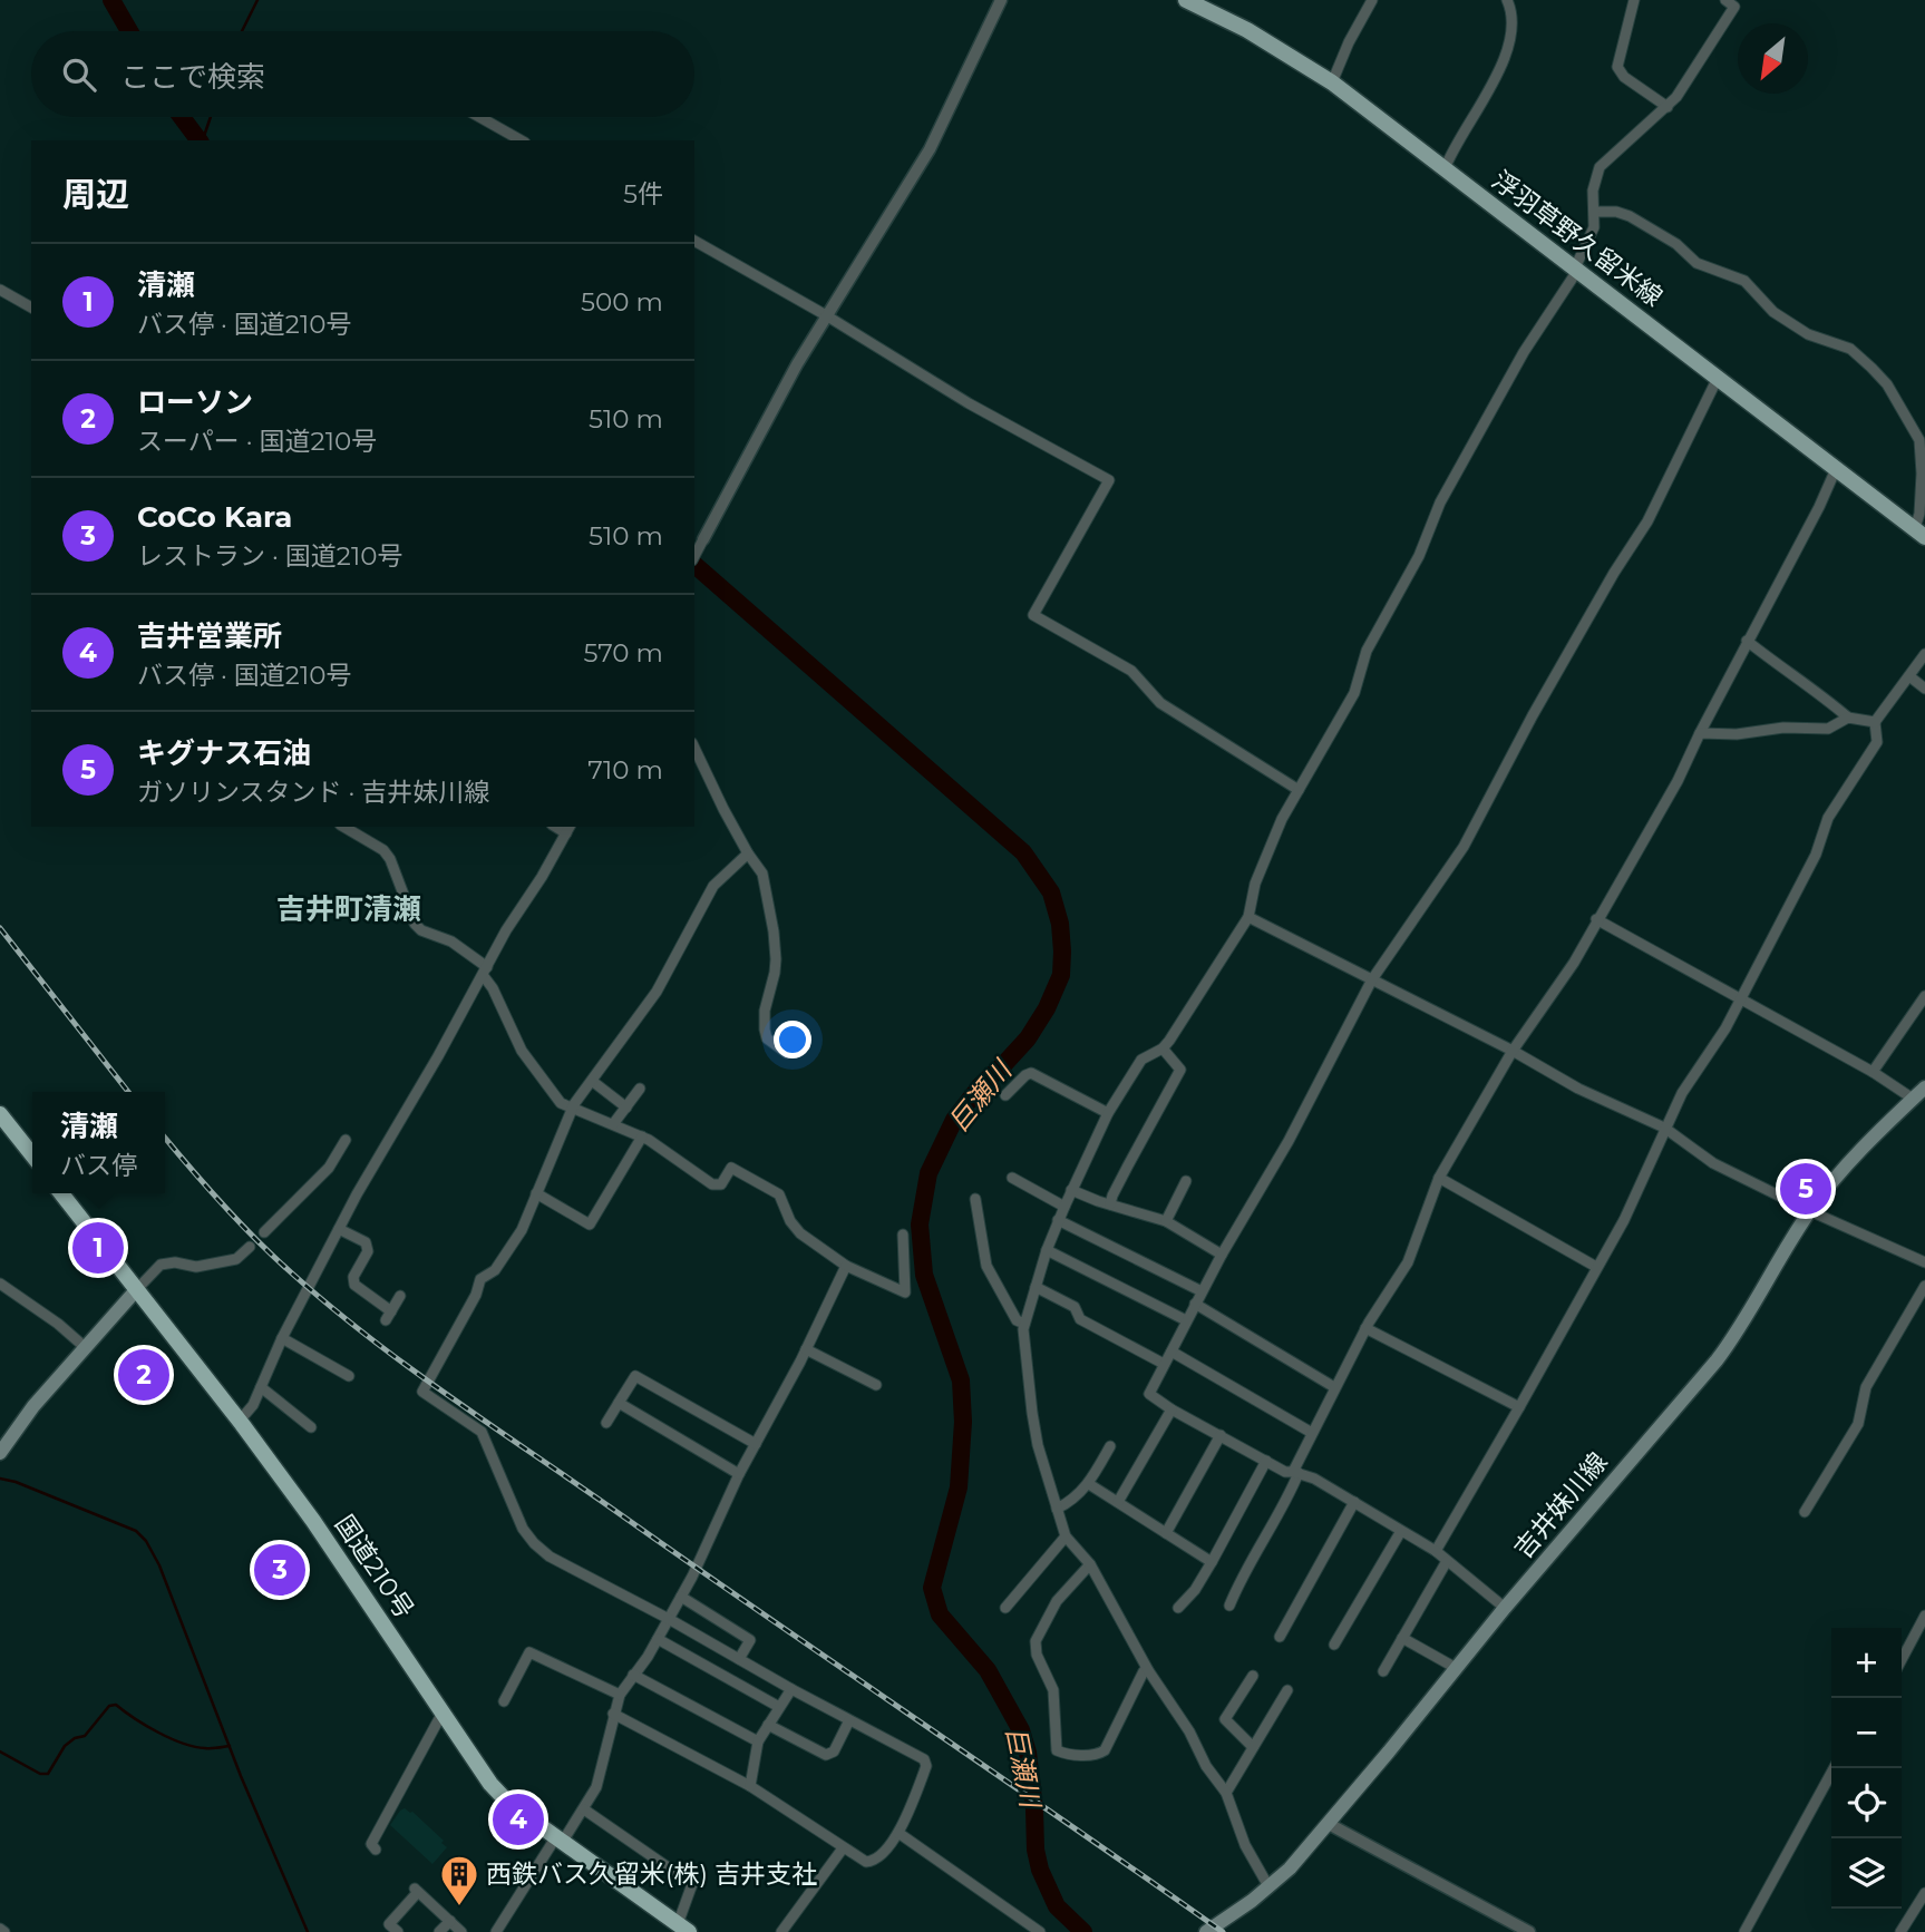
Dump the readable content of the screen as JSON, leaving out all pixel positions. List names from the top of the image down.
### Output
{
  "streets": {
    "highway": ["国道210号"],
    "main road": ["浮羽草野久留米線", "吉井妹川線"]
  },
  "districts": ["吉井町清瀬"],
  "water": ["巨瀬川"],
  "places": {
    "building": ["西鉄バス久留米(株) 吉井支社"]
  },
  "north": "bottom left",
  "page": {
    "search": "ここで検索",
    "heading": ["周辺", "5件"],
    "list": [
      {
        "mark": "1",
        "name": "清瀬",
        "note": "バス停 · 国道210号",
        "value": "500 m"
      },
      {
        "mark": "2",
        "name": "ローソン",
        "note": "スーパー · 国道210号",
        "value": "510 m"
      },
      {
        "mark": "3",
        "name": "CoCo Kara",
        "note": "レストラン · 国道210号",
        "value": "510 m"
      },
      {
        "mark": "4",
        "name": "吉井営業所",
        "note": "バス停 · 国道210号",
        "value": "570 m"
      },
      {
        "mark": "5",
        "name": "キグナス石油",
        "note": "ガソリンスタンド · 吉井妹川線",
        "value": "710 m"
      }
    ],
    "popup": ["清瀬", "バス停"],
    "pins": [
      "5",
      "1",
      "2",
      "3",
      "4"
    ],
    "map_buttons": ["+", "−"]
  }
}
